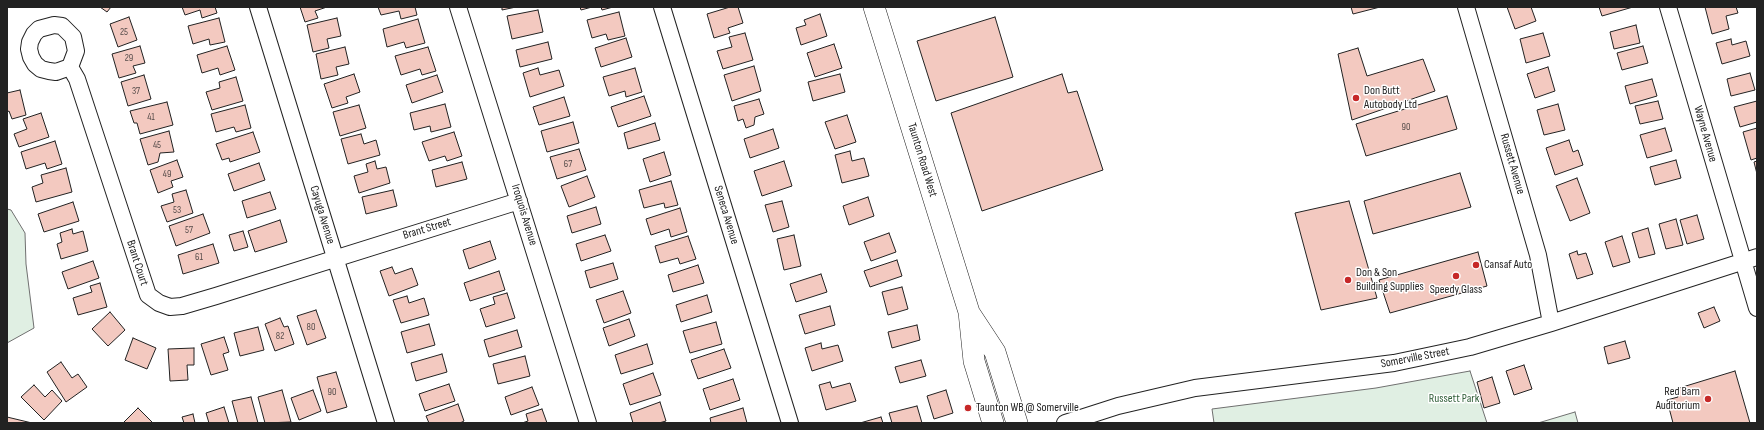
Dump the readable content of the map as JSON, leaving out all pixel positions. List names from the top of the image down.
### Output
{
  "streets": {
    "main road": ["Taunton Road West"],
    "street": [
      "Wayne Avenue",
      "Russett Avenue",
      "Cayuga Avenue",
      "Iroquois Avenue",
      "Seneca Avenue",
      "Brant Street",
      "Brant Court",
      "Somerville Street"
    ]
  },
  "crossings": [
    ["Wayne Avenue", "Somerville Street"],
    ["Russett Avenue", "Somerville Street"],
    ["Cayuga Avenue", "Brant Street"],
    ["Cayuga Avenue", "Brant Court"],
    ["Iroquois Avenue", "Brant Street"],
    ["Brant Street", "Brant Court"]
  ],
  "parks": ["Russett Park"],
  "places": [
    "Don Butt Autobody Ltd",
    "Cansaf Auto",
    "Speedy Glass",
    "Don & Son Building Supplies",
    "Red Barn Auditorium",
    "Taunton WB @ Somerville"
  ],
  "house_numbers": [
    "25",
    "29",
    "37",
    "41",
    "90",
    "45",
    "67",
    "49",
    "53",
    "57",
    "61",
    "80",
    "82",
    "90"
  ]
}
